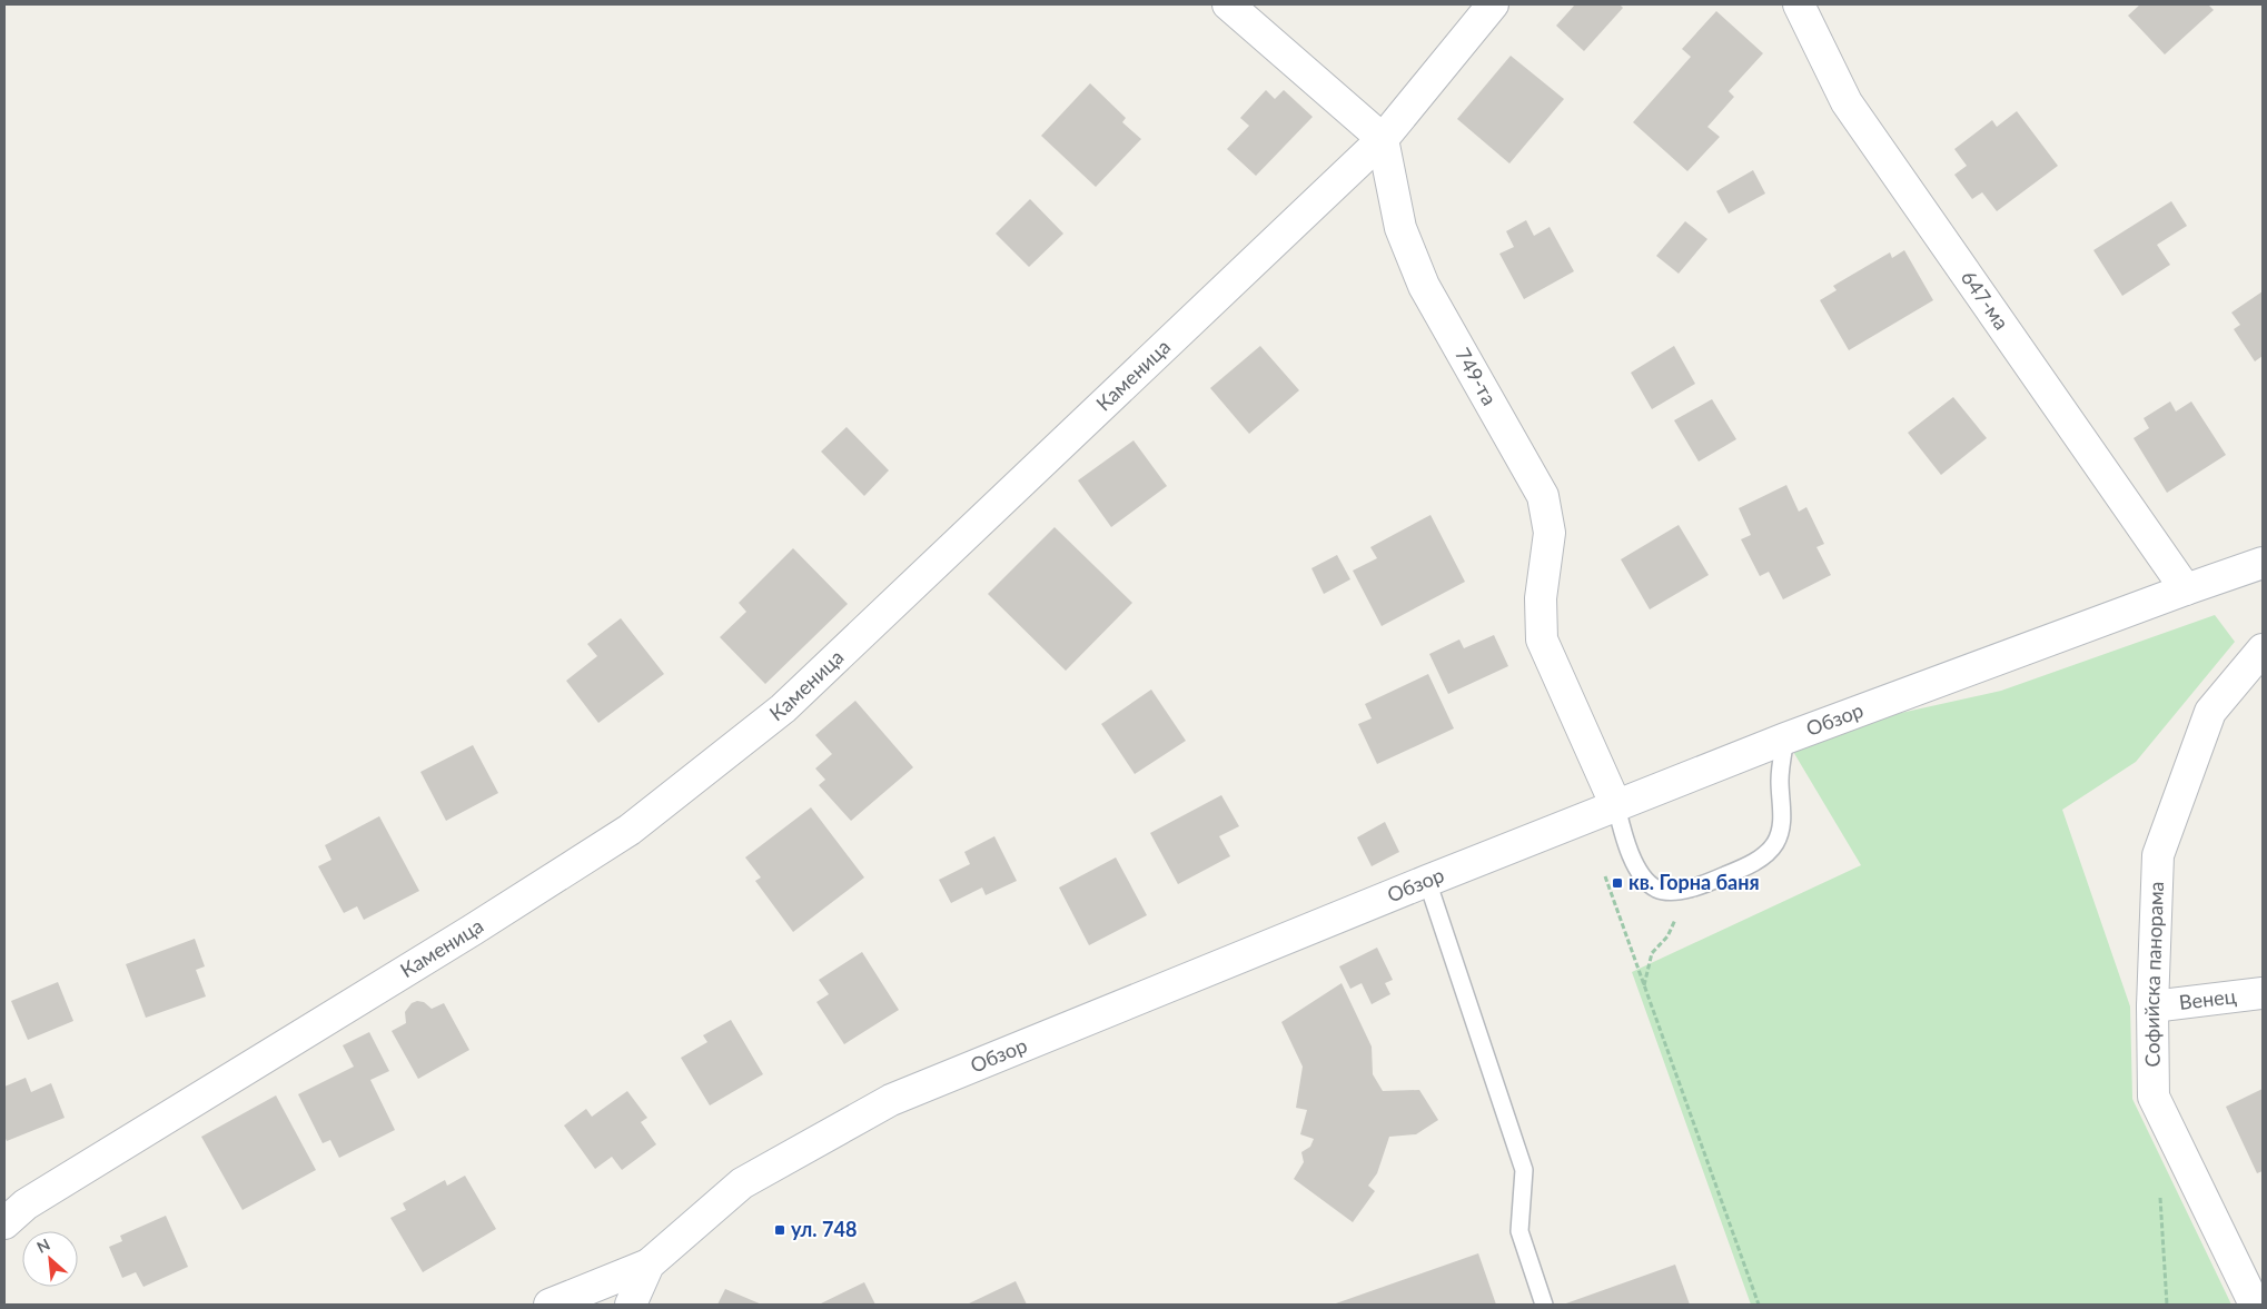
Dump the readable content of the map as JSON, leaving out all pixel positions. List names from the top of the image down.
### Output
{
  "streets": {
    "street": [
      "647-ма",
      "Каменица",
      "749-та",
      "Обзор",
      "Софийска панорама",
      "Венец"
    ]
  },
  "crossings": [
    ["647-ма", "Обзор"],
    ["Каменица", "749-та"],
    ["749-та", "Обзор"],
    ["Софийска панорама", "Венец"]
  ],
  "places": {
    "transit": ["кв. Горна баня", "ул. 748"]
  },
  "north": "top left"
}
